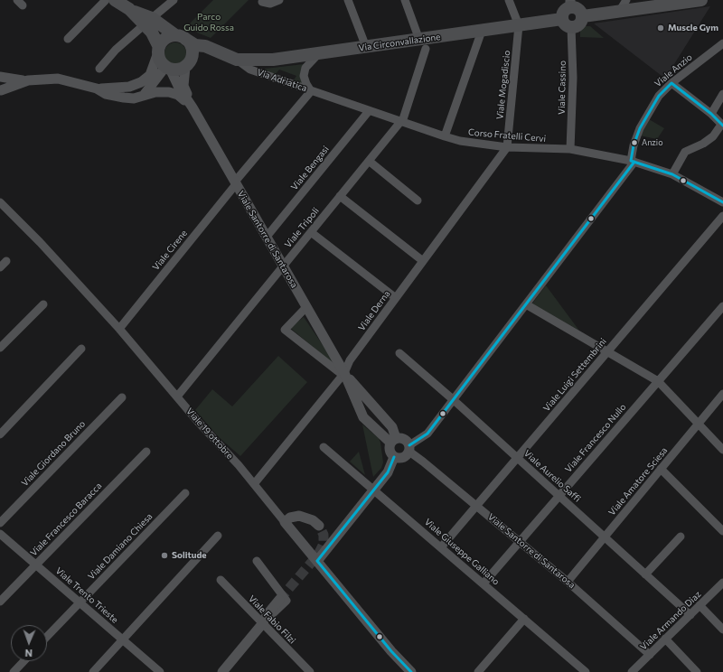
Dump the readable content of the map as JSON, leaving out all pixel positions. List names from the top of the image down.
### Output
{
  "streets": {
    "main road": ["Via Circonvallazione", "Via Adriatica"],
    "street": [
      "Viale Anzio",
      "Viale Mogadiscio",
      "Viale Cassino",
      "Corso Fratelli Cervi",
      "Viale Bengasi",
      "Viale Tripoli",
      "Viale Santorre di Santarosa",
      "Viale Cirene",
      "Viale Derna",
      "Viale Luigi Settembrini",
      "Viale 19 ottobre",
      "Viale Francesco Nullo",
      "Viale Giordano Bruno",
      "Viale Aurelio Saffi",
      "Viale Amatore Sciesa",
      "Viale Francesco Baracca",
      "Viale Damiano Chiesa",
      "Viale Giuseppe Galliano",
      "Viale Trento Trieste",
      "Viale Fabio Filzi",
      "Viale Armando Diaz"
    ]
  },
  "crossings": [
    ["Via Circonvallazione", "Via Adriatica"],
    ["Via Circonvallazione", "Viale Mogadiscio"],
    ["Via Circonvallazione", "Viale Cassino"],
    ["Viale Anzio", "Corso Fratelli Cervi"],
    ["Via Adriatica", "Corso Fratelli Cervi"],
    ["Via Adriatica", "Viale Santorre di Santarosa"],
    ["Via Adriatica", "Viale Cirene"],
    ["Viale Mogadiscio", "Corso Fratelli Cervi"],
    ["Viale Mogadiscio", "Viale Derna"],
    ["Viale Cassino", "Corso Fratelli Cervi"],
    ["Corso Fratelli Cervi", "Viale Bengasi"],
    ["Corso Fratelli Cervi", "Viale Tripoli"],
    ["Corso Fratelli Cervi", "Viale Cirene"],
    ["Corso Fratelli Cervi", "Viale Derna"],
    ["Viale Bengasi", "Viale Santorre di Santarosa"],
    ["Viale Tripoli", "Viale Santorre di Santarosa"],
    ["Viale Tripoli", "Viale 19 ottobre"],
    ["Viale Santorre di Santarosa", "Viale Cirene"],
    ["Viale Santorre di Santarosa", "Viale Derna"],
    ["Viale Santorre di Santarosa", "Viale Luigi Settembrini"],
    ["Viale Santorre di Santarosa", "Viale Francesco Nullo"],
    ["Viale Santorre di Santarosa", "Viale Amatore Sciesa"],
    ["Viale Santorre di Santarosa", "Viale Armando Diaz"],
    ["Viale Cirene", "Viale 19 ottobre"],
    ["Viale Derna", "Viale 19 ottobre"],
    ["Viale Luigi Settembrini", "Viale Aurelio Saffi"],
    ["Viale Luigi Settembrini", "Viale Giuseppe Galliano"],
    ["Viale Francesco Nullo", "Viale Aurelio Saffi"],
    ["Viale Francesco Nullo", "Viale Giuseppe Galliano"],
    ["Viale Aurelio Saffi", "Viale Amatore Sciesa"],
    ["Viale Aurelio Saffi", "Viale Armando Diaz"],
    ["Viale Francesco Baracca", "Viale Trento Trieste"],
    ["Viale Damiano Chiesa", "Viale Trento Trieste"]
  ],
  "parks": ["Parco Guido Rossa"],
  "places": ["Muscle Gym", "Anzio", "Solitude"],
  "north": "bottom"
}
